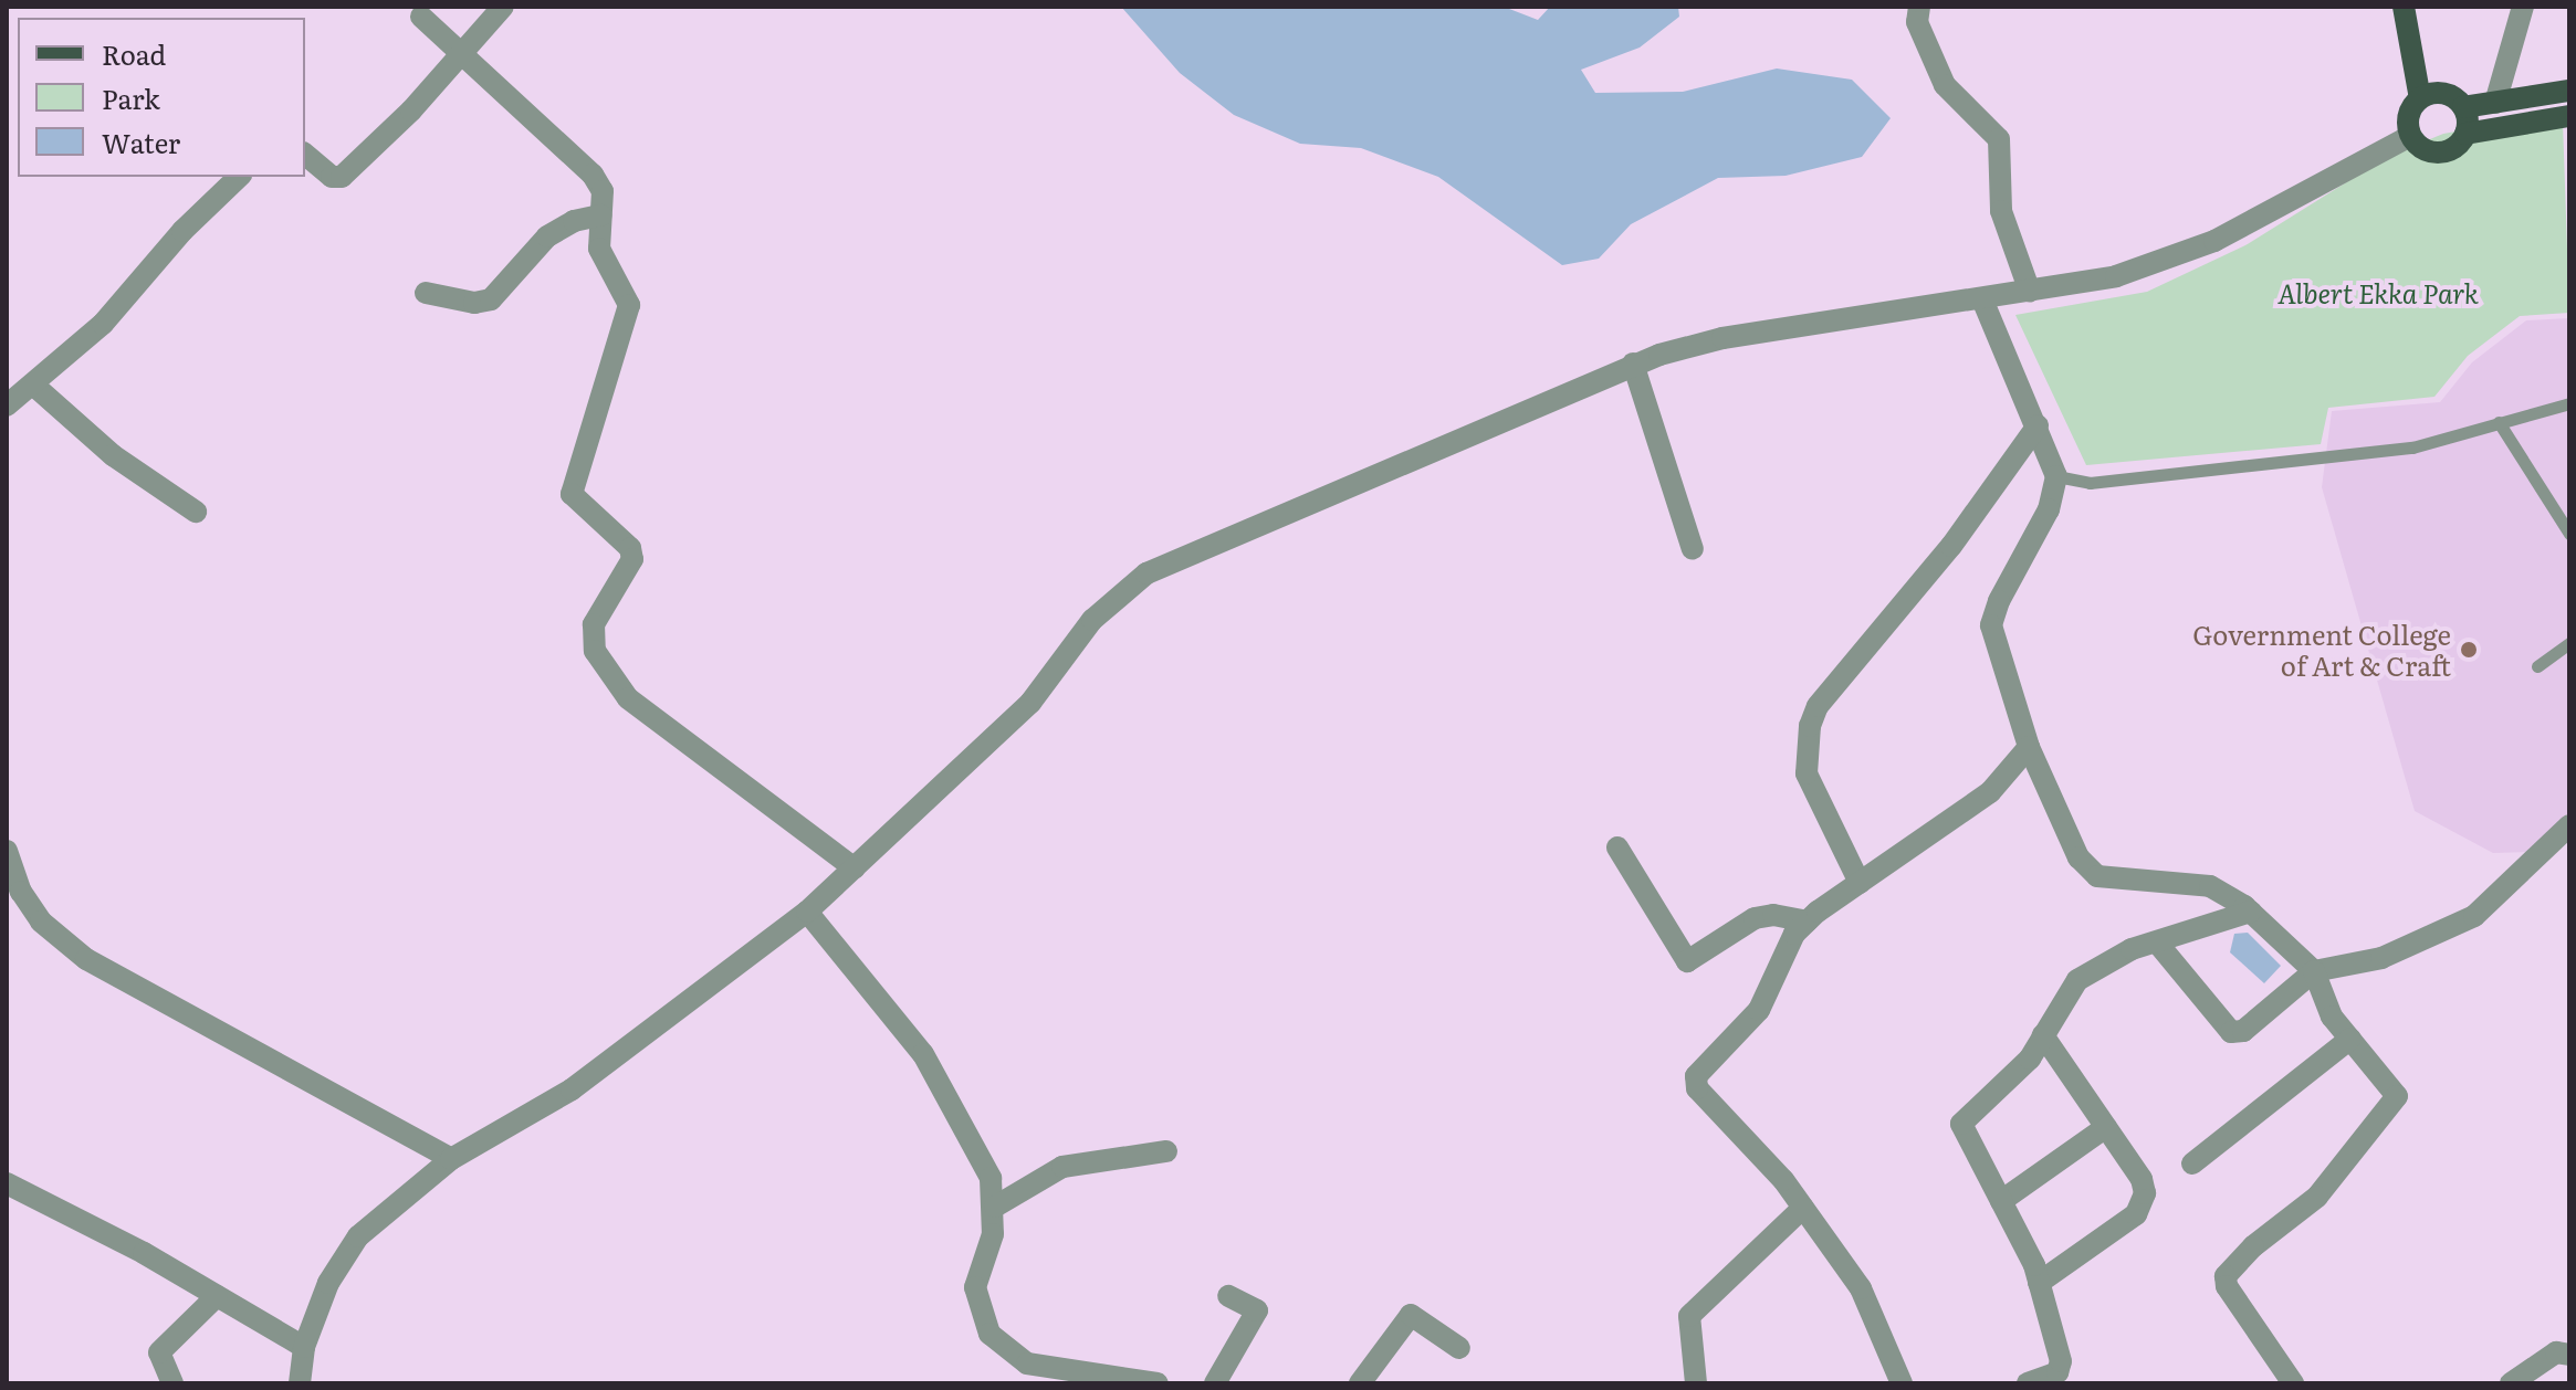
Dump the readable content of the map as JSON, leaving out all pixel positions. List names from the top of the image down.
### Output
{
  "parks": ["Albert Ekka Park"],
  "places": ["Government College of Art & Craft"],
  "legend": ["Road", "Park", "Water"]
}
